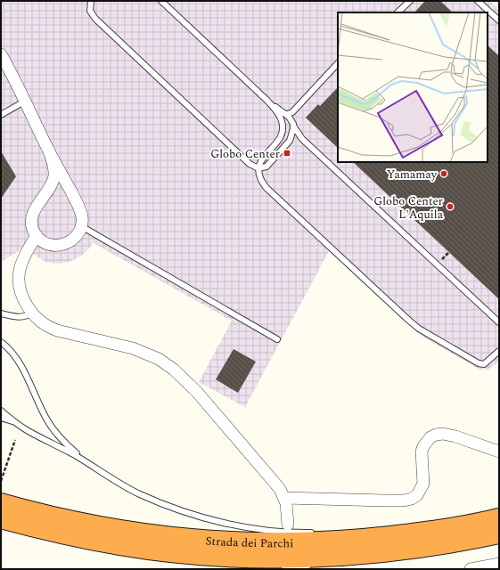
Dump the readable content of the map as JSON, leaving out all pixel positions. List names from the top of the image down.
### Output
{
  "streets": {
    "highway": ["Strada dei Parchi"]
  },
  "places": {
    "transit": ["Globo Center"],
    "other": ["Yamamay", "Globo Center L'Aquila"]
  }
}
